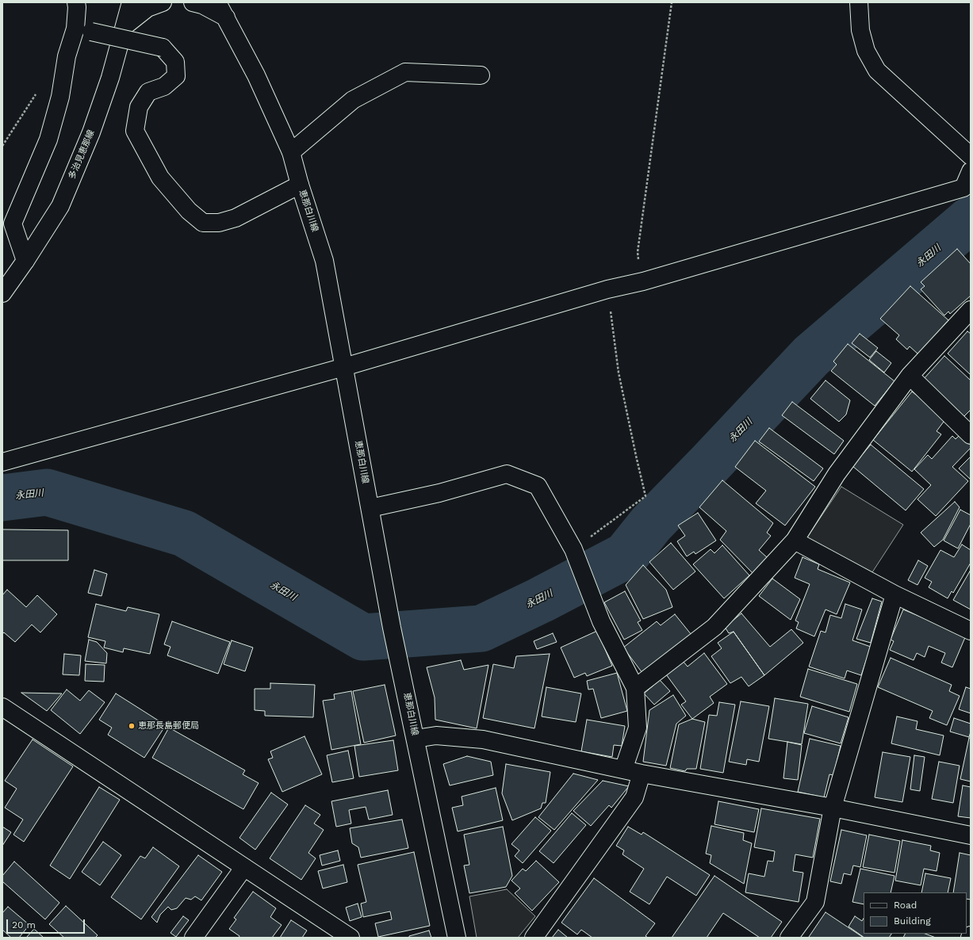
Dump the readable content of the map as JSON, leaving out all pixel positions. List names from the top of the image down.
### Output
{
  "streets": {
    "street": ["多治見恵那線", "恵那白川線"]
  },
  "water": ["永田川"],
  "places": ["恵那長島郵便局"],
  "legend": ["Road", "Building"],
  "scale_bar": "20 m"
}
